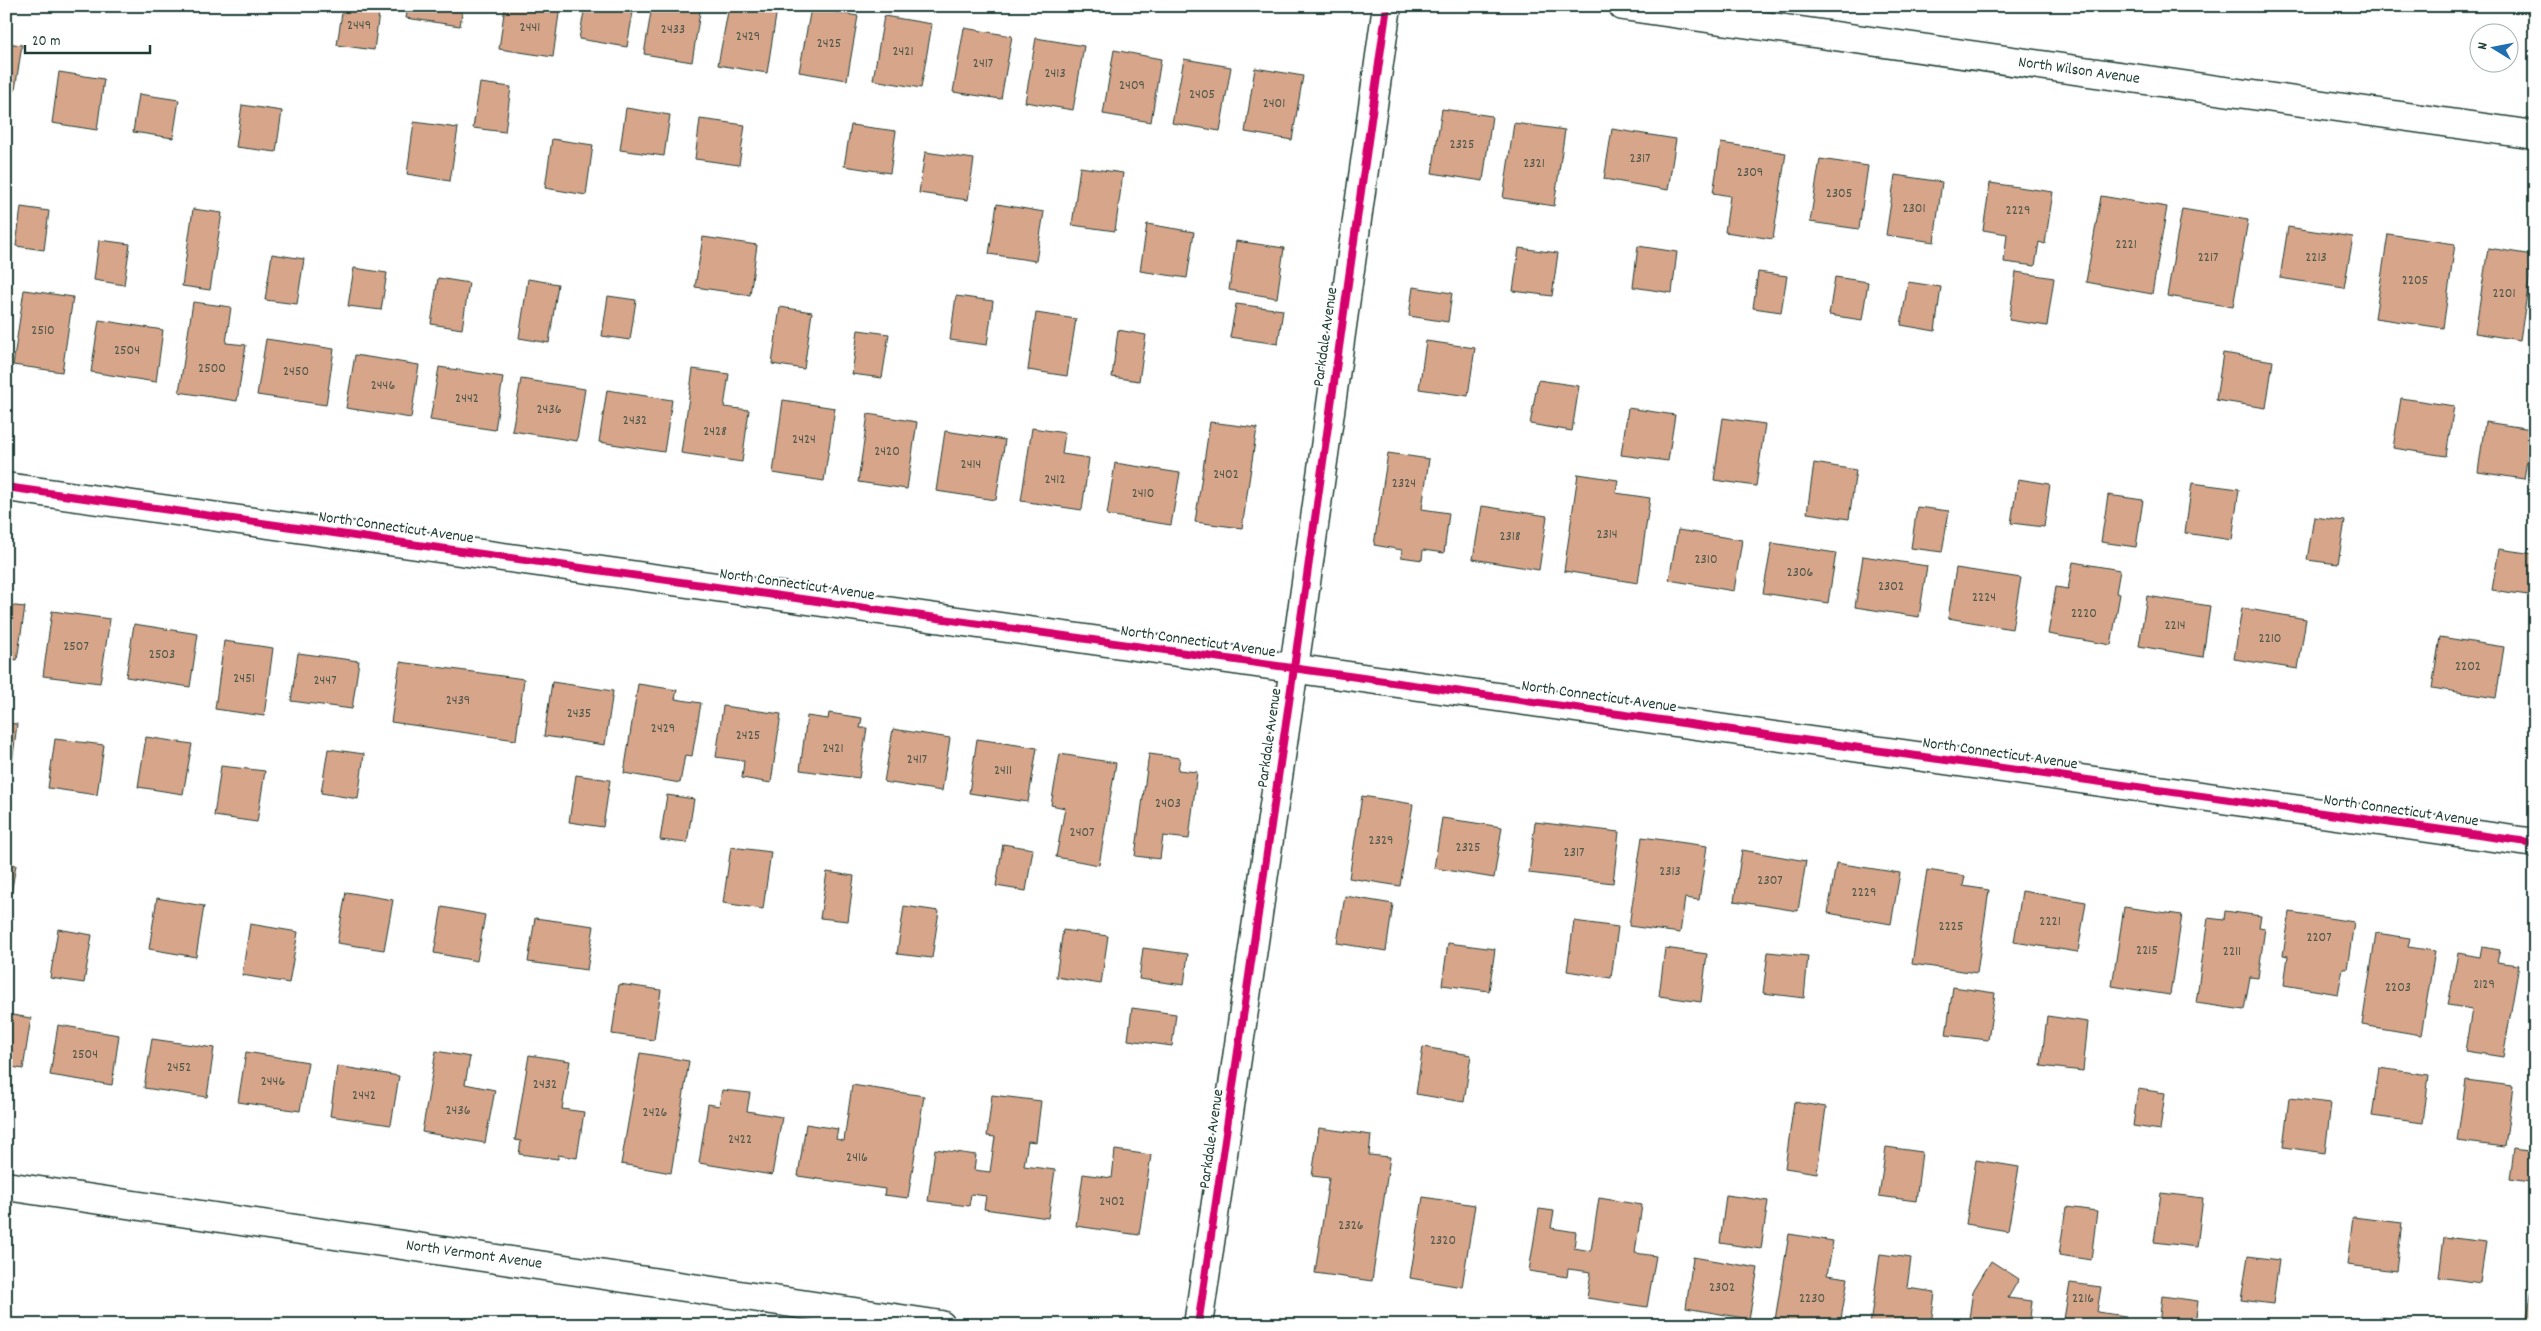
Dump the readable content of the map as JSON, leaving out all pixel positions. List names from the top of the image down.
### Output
{
  "streets": {
    "street": [
      "North Wilson Avenue",
      "Parkdale Avenue",
      "North Connecticut Avenue",
      "North Vermont Avenue"
    ]
  },
  "crossings": [
    ["Parkdale Avenue", "North Connecticut Avenue"]
  ],
  "house_numbers": [
    "2449",
    "2441",
    "2433",
    "2429",
    "2425",
    "2421",
    "2417",
    "2413",
    "2409",
    "2405",
    "2401",
    "2325",
    "2317",
    "2321",
    "2309",
    "2305",
    "2301",
    "2229",
    "2221",
    "2217",
    "2213",
    "2205",
    "2201",
    "2510",
    "2504",
    "2500",
    "2450",
    "2446",
    "2442",
    "2436",
    "2432",
    "2428",
    "2424",
    "2420",
    "2414",
    "2402",
    "2412",
    "2324",
    "2410",
    "2314",
    "2318",
    "2310",
    "2306",
    "2302",
    "2224",
    "2220",
    "2214",
    "2210",
    "2507",
    "2503",
    "2202",
    "2451",
    "2447",
    "2439",
    "2435",
    "2429",
    "2425",
    "2421",
    "2417",
    "2411",
    "2403",
    "2407",
    "2329",
    "2325",
    "2317",
    "2313",
    "2307",
    "2229",
    "2221",
    "2225",
    "2207",
    "2215",
    "2211",
    "2129",
    "2203",
    "2504",
    "2452",
    "2446",
    "2432",
    "2442",
    "2436",
    "2426",
    "2422",
    "2416",
    "2402",
    "2326",
    "2320",
    "2302",
    "2230",
    "2216"
  ],
  "scale_bar": "20 m",
  "north": "left"
}
